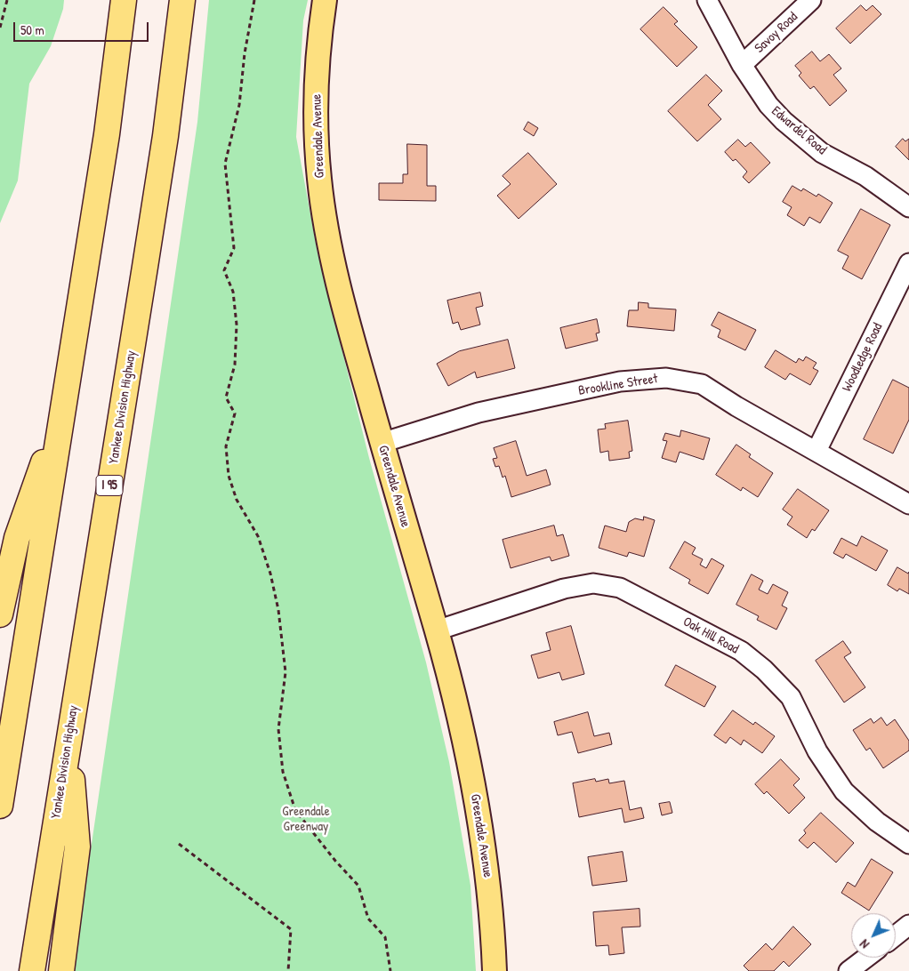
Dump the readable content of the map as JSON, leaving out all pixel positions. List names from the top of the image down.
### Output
{
  "streets": {
    "highway": ["Yankee Division Highway", "I 95"],
    "main road": ["Greendale Avenue"],
    "street": [
      "Savoy Road",
      "Edwardel Road",
      "Woodledge Road",
      "Brookline Street",
      "Oak Hill Road"
    ]
  },
  "crossings": [
    ["Savoy Road", "Edwardel Road"],
    ["Greendale Avenue", "Brookline Street"],
    ["Greendale Avenue", "Oak Hill Road"],
    ["Woodledge Road", "Brookline Street"]
  ],
  "parks": ["Greendale Greenway"],
  "scale_bar": "50 m",
  "north": "bottom left"
}
